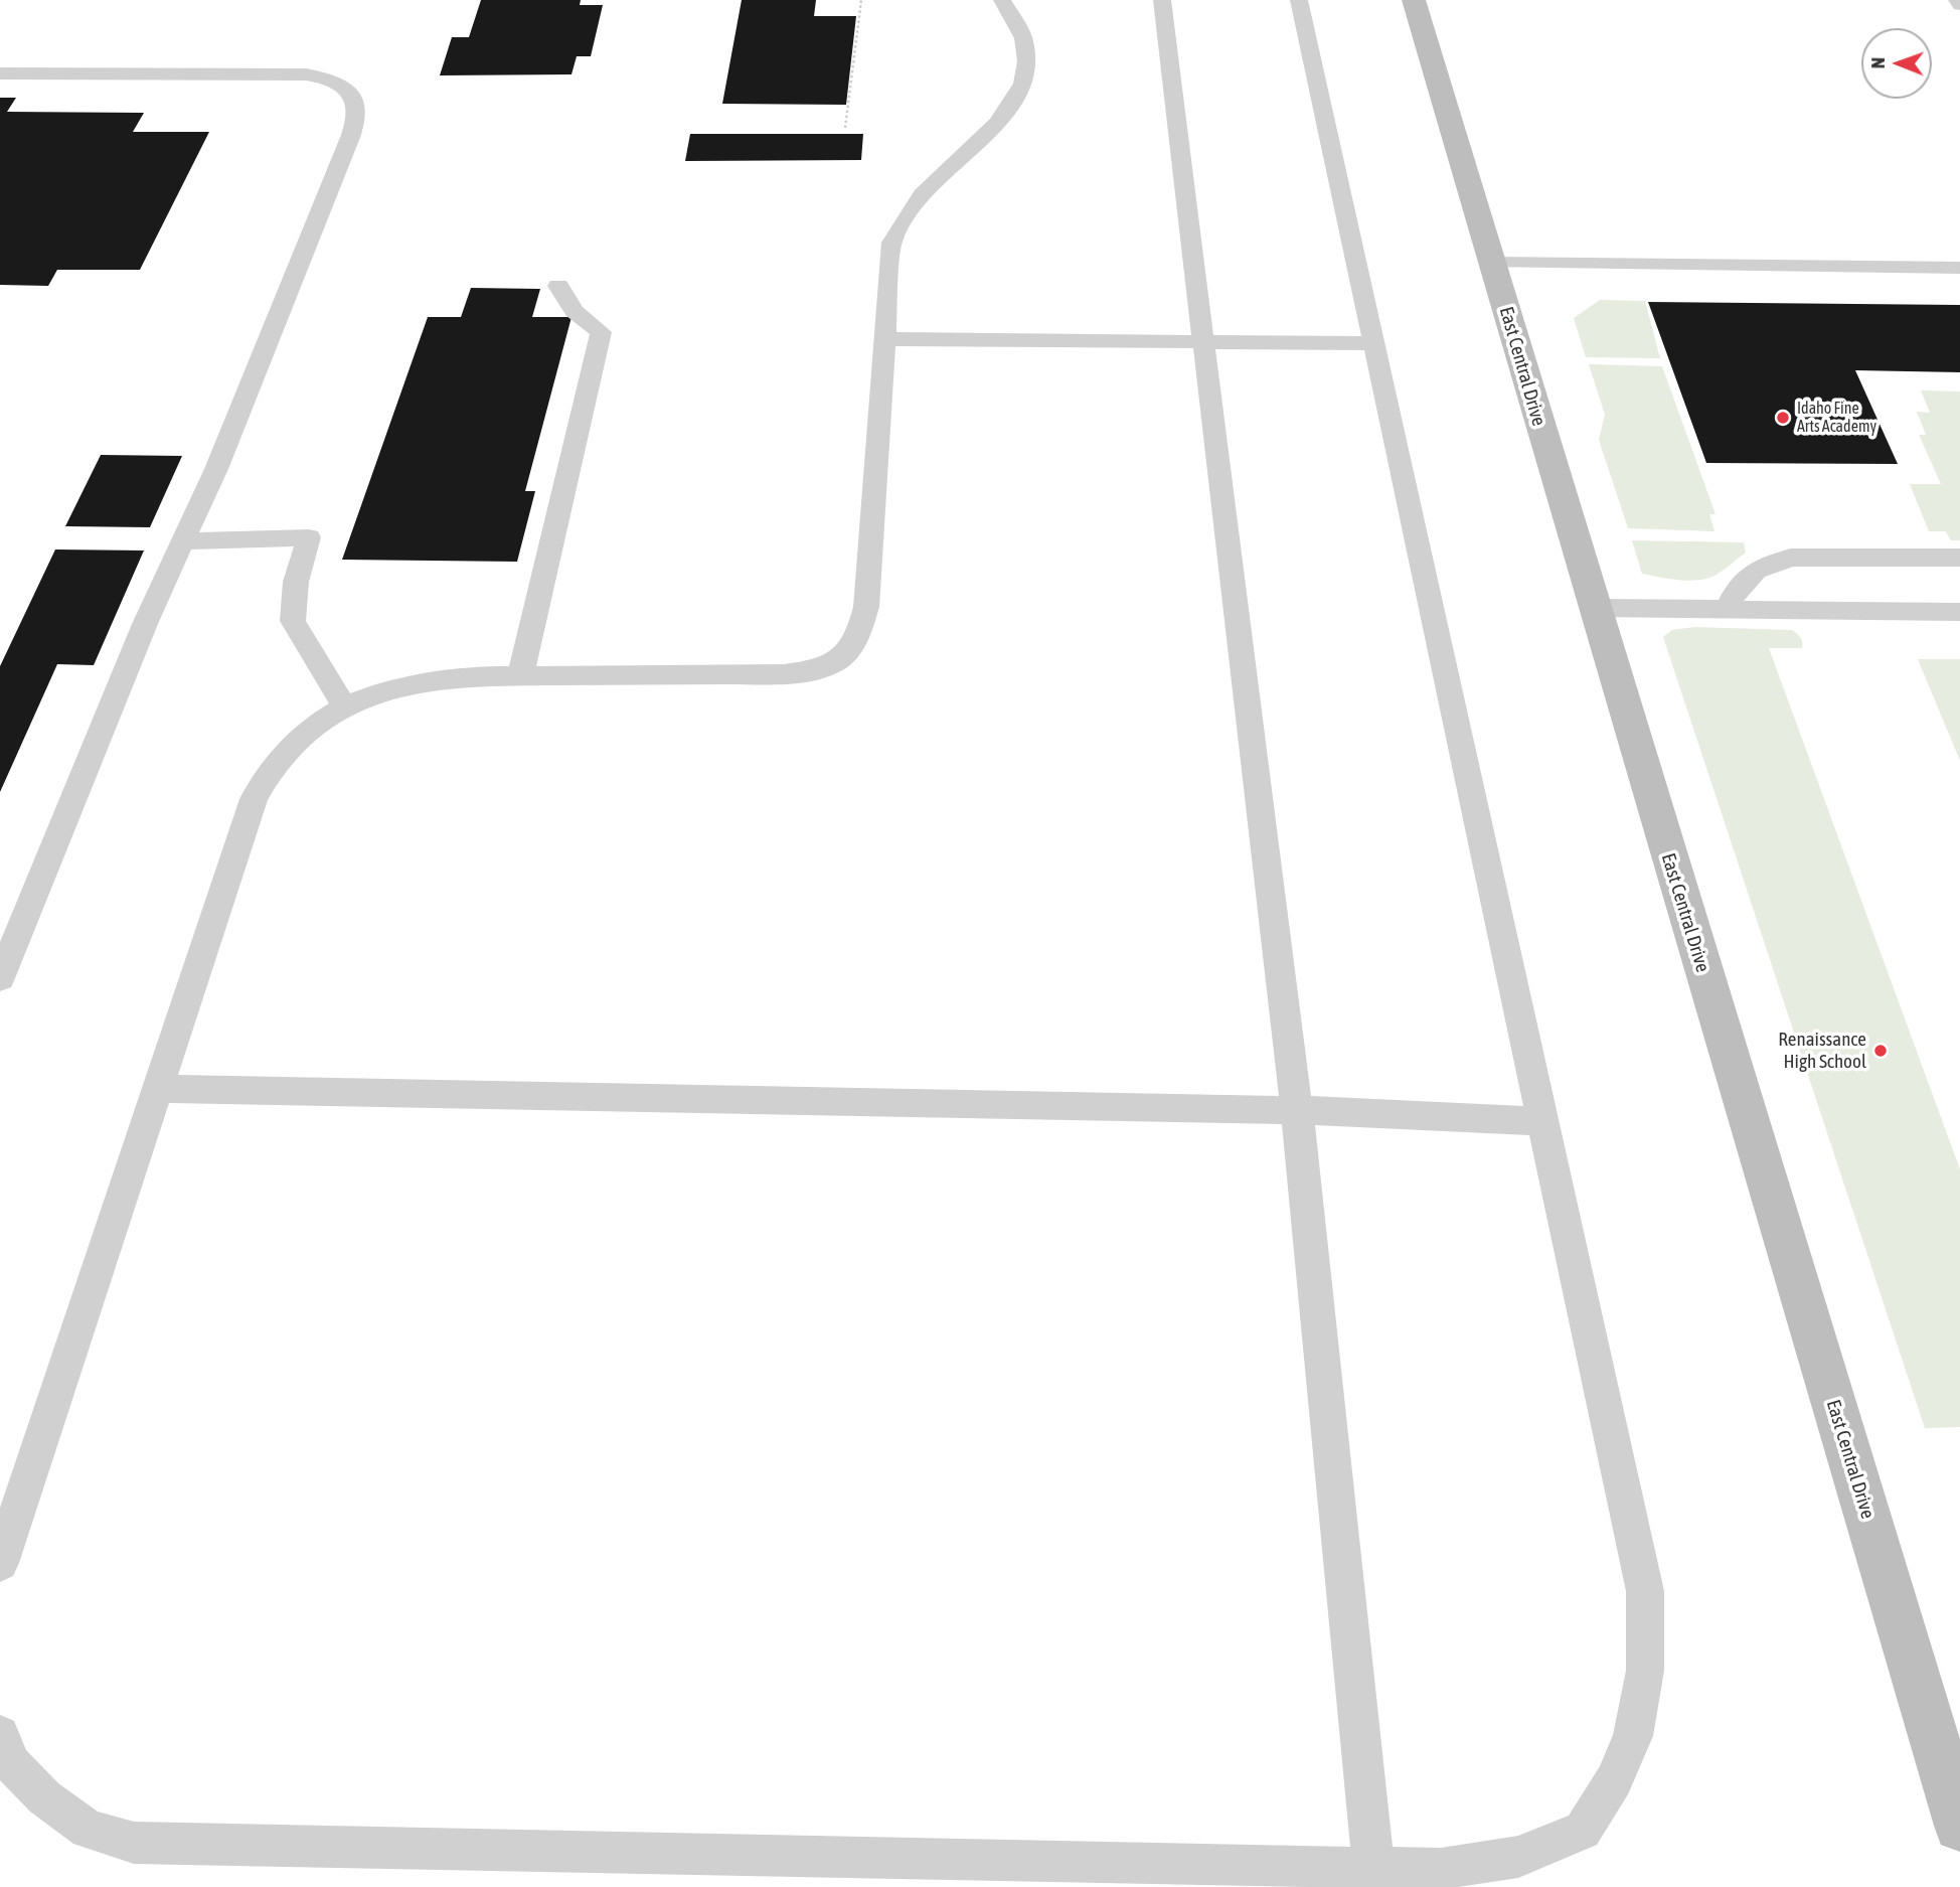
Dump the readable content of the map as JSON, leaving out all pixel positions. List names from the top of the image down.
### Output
{
  "streets": {
    "street": ["East Central Drive"]
  },
  "places": ["Idaho Fine Arts Academy", "Renaissance High School"],
  "north": "left"
}
